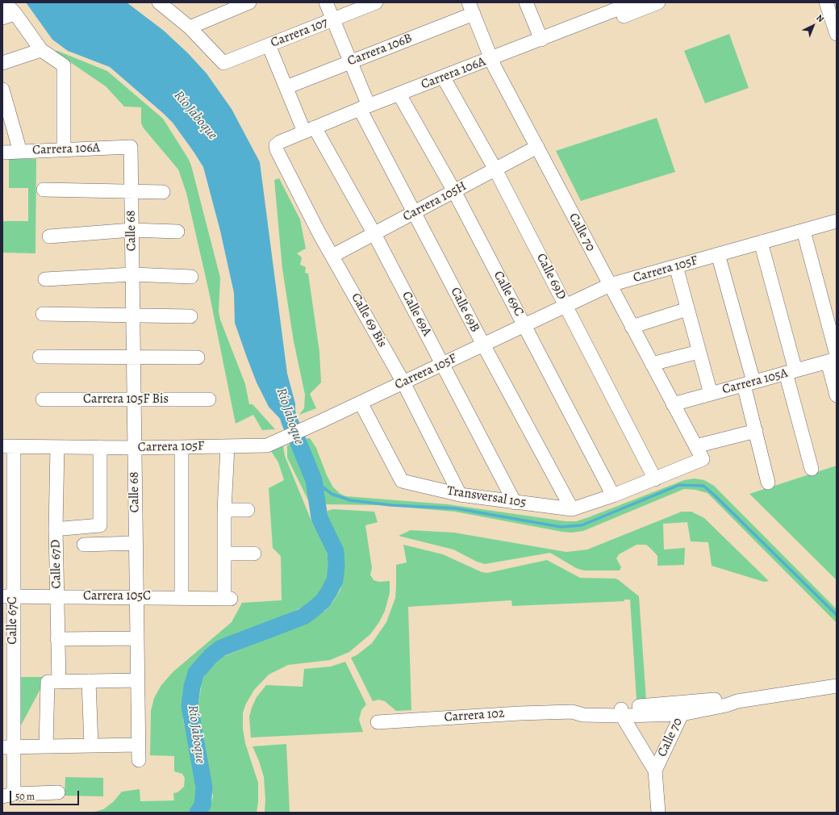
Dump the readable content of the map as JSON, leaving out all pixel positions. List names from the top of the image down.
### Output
{
  "streets": {
    "street": [
      "Carrera 107",
      "Carrera 106B",
      "Carrera 106A",
      "Carrera 105H",
      "Calle 68",
      "Calle 70",
      "Carrera 105F",
      "Calle 69D",
      "Calle 69C",
      "Calle 69B",
      "Calle 69A",
      "Calle 69 Bis",
      "Carrera 105A",
      "Carrera 105F Bis",
      "Transversal 105",
      "Calle 67D",
      "Carrera 105C",
      "Calle 67C",
      "Carrera 102"
    ]
  },
  "crossings": [
    ["Carrera 107", "Calle 69B"],
    ["Carrera 107", "Calle 69A"],
    ["Carrera 106B", "Calle 70"],
    ["Carrera 106B", "Calle 69B"],
    ["Carrera 106B", "Calle 69A"],
    ["Carrera 106A", "Calle 68"],
    ["Carrera 106A", "Calle 70"],
    ["Carrera 106A", "Calle 69D"],
    ["Carrera 106A", "Calle 69C"],
    ["Carrera 106A", "Calle 69B"],
    ["Carrera 106A", "Calle 69A"],
    ["Carrera 106A", "Calle 69 Bis"],
    ["Carrera 105H", "Calle 70"],
    ["Carrera 105H", "Calle 69D"],
    ["Carrera 105H", "Calle 69C"],
    ["Carrera 105H", "Calle 69B"],
    ["Carrera 105H", "Calle 69A"],
    ["Carrera 105H", "Calle 69 Bis"],
    ["Calle 68", "Carrera 105F"],
    ["Calle 68", "Carrera 105F Bis"],
    ["Calle 68", "Carrera 105C"],
    ["Calle 70", "Carrera 105F"],
    ["Calle 70", "Calle 69D"],
    ["Calle 70", "Carrera 105A"],
    ["Calle 70", "Carrera 102"],
    ["Carrera 105F", "Calle 69D"],
    ["Carrera 105F", "Calle 69C"],
    ["Carrera 105F", "Calle 69B"],
    ["Carrera 105F", "Calle 69A"],
    ["Carrera 105F", "Calle 69 Bis"],
    ["Carrera 105F", "Transversal 105"],
    ["Carrera 105F", "Calle 67D"],
    ["Carrera 105F", "Calle 67C"],
    ["Calle 69B", "Transversal 105"],
    ["Calle 69A", "Transversal 105"],
    ["Calle 69 Bis", "Transversal 105"],
    ["Calle 67D", "Carrera 105C"],
    ["Carrera 105C", "Calle 67C"]
  ],
  "water": ["Río Jaboque"],
  "scale_bar": "50 m",
  "north": "top right"
}
